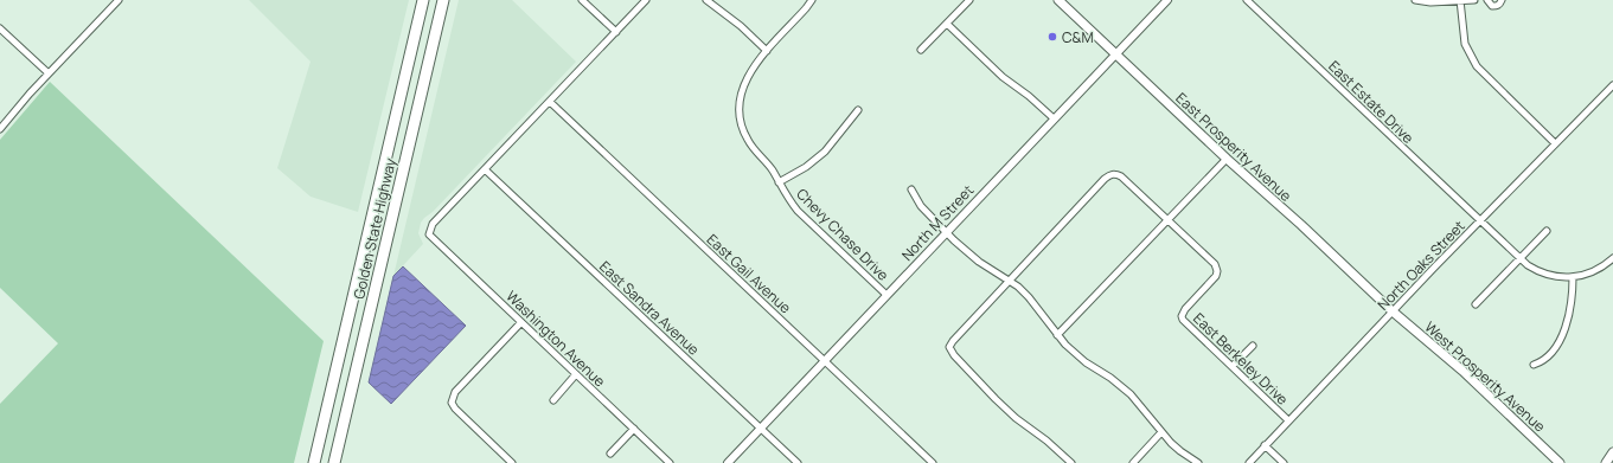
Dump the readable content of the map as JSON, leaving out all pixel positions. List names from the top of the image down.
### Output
{
  "streets": {
    "highway": ["Golden State Highway"],
    "main road": ["East Prosperity Avenue", "West Prosperity Avenue"],
    "street": [
      "East Estate Drive",
      "North M Street",
      "Chevy Chase Drive",
      "North Oaks Street",
      "East Gail Avenue",
      "East Sandra Avenue",
      "Washington Avenue",
      "East Berkeley Drive"
    ]
  },
  "crossings": [
    ["East Estate Drive", "North Oaks Street"],
    ["East Prosperity Avenue", "North M Street"],
    ["East Prosperity Avenue", "North Oaks Street"],
    ["East Prosperity Avenue", "West Prosperity Avenue"],
    ["North M Street", "Chevy Chase Drive"],
    ["North M Street", "East Gail Avenue"],
    ["North M Street", "East Sandra Avenue"],
    ["North Oaks Street", "East Berkeley Drive"],
    ["North Oaks Street", "West Prosperity Avenue"],
    ["East Sandra Avenue", "Washington Avenue"]
  ],
  "places": ["C&M"]
}
